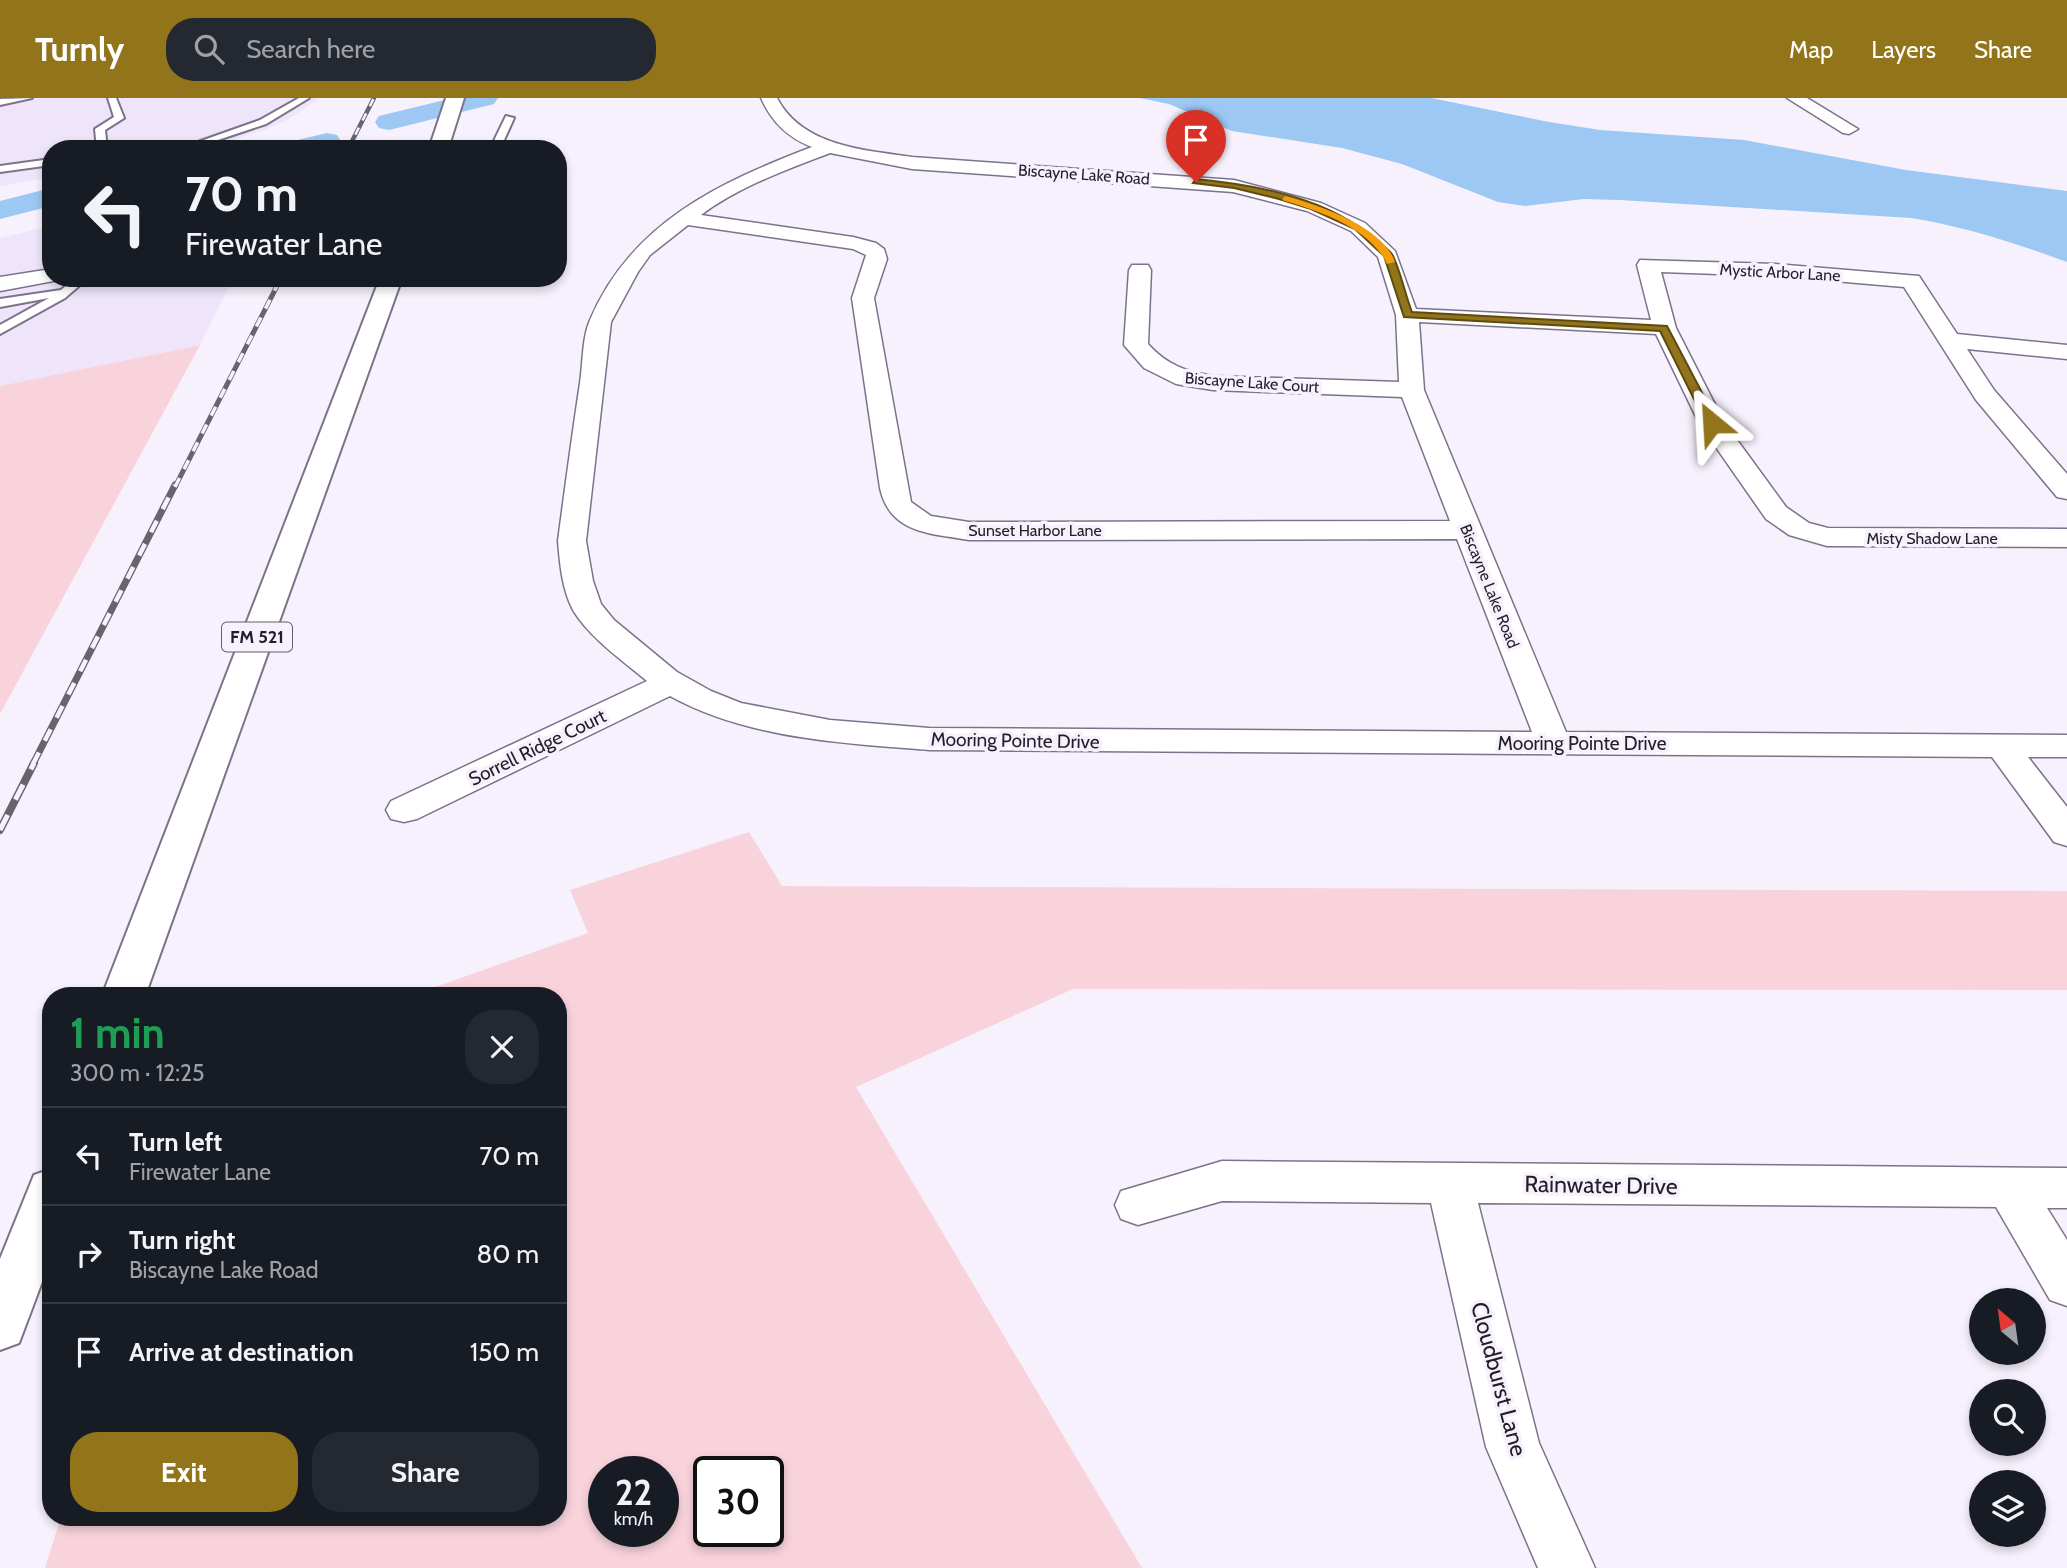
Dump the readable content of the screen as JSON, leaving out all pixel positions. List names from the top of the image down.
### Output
{
  "streets": {
    "main road": ["FM 521"],
    "street": [
      "Biscayne Lake Road",
      "Mystic Arbor Lane",
      "Biscayne Lake Court",
      "Sunset Harbor Lane",
      "Misty Shadow Lane",
      "Mooring Pointe Drive",
      "Sorrell Ridge Court",
      "Rainwater Drive",
      "Cloudburst Lane"
    ]
  },
  "crossings": [
    ["Biscayne Lake Road", "Biscayne Lake Court"],
    ["Biscayne Lake Road", "Sunset Harbor Lane"],
    ["Biscayne Lake Road", "Mooring Pointe Drive"],
    ["Mystic Arbor Lane", "Misty Shadow Lane"],
    ["Sunset Harbor Lane", "Mooring Pointe Drive"],
    ["Mooring Pointe Drive", "Sorrell Ridge Court"],
    ["Rainwater Drive", "Cloudburst Lane"]
  ],
  "north": "top left",
  "page": {
    "header": "Turnly",
    "search": "Search here",
    "nav": ["Map", "Layers", "Share"],
    "turn": ["70 m", "Firewater Lane"],
    "heading": ["1 min", "300 m · 12:25"],
    "list": [
      {
        "name": "Turn left",
        "note": "Firewater Lane",
        "value": "70 m"
      },
      {
        "name": "Turn right",
        "note": "Biscayne Lake Road",
        "value": "80 m"
      },
      {
        "name": "Arrive at destination",
        "value": "150 m"
      }
    ],
    "buttons": ["Exit", "Share"],
    "speed": "22 km/h",
    "limit": "30"
  }
}
